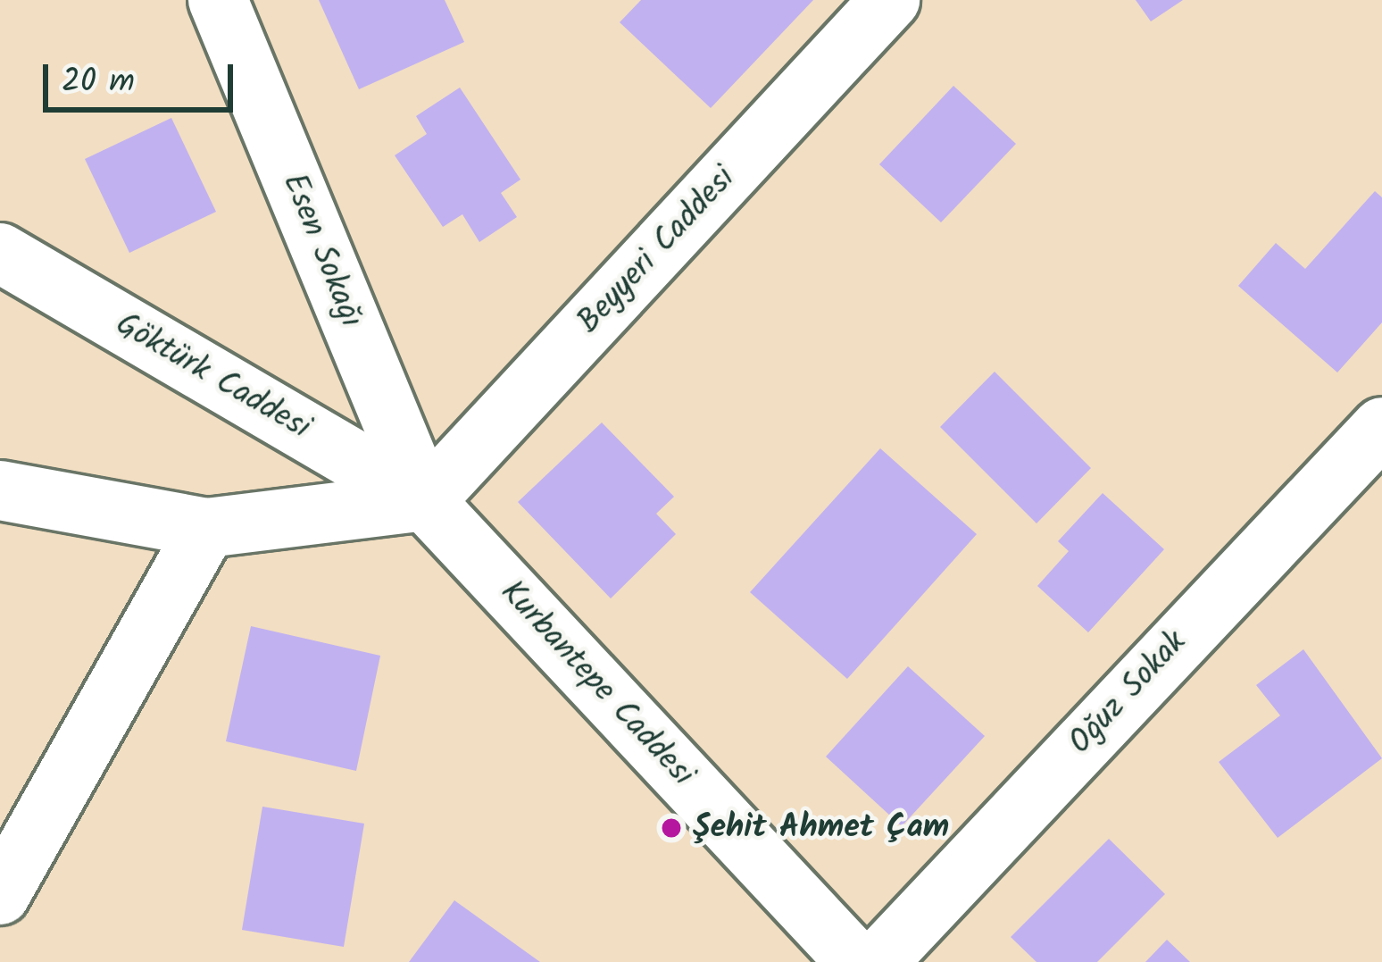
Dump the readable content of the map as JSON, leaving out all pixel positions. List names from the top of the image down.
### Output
{
  "streets": {
    "street": [
      "Esen Sokağı",
      "Beyyeri Caddesi",
      "Göktürk Caddesi",
      "Kurbantepe Caddesi",
      "Oğuz Sokak"
    ]
  },
  "crossings": [
    ["Esen Sokağı", "Beyyeri Caddesi"],
    ["Esen Sokağı", "Göktürk Caddesi"],
    ["Esen Sokağı", "Kurbantepe Caddesi"],
    ["Beyyeri Caddesi", "Göktürk Caddesi"],
    ["Beyyeri Caddesi", "Kurbantepe Caddesi"],
    ["Göktürk Caddesi", "Kurbantepe Caddesi"]
  ],
  "places": ["Şehit Ahmet Çam"],
  "scale_bar": "20 m"
}
